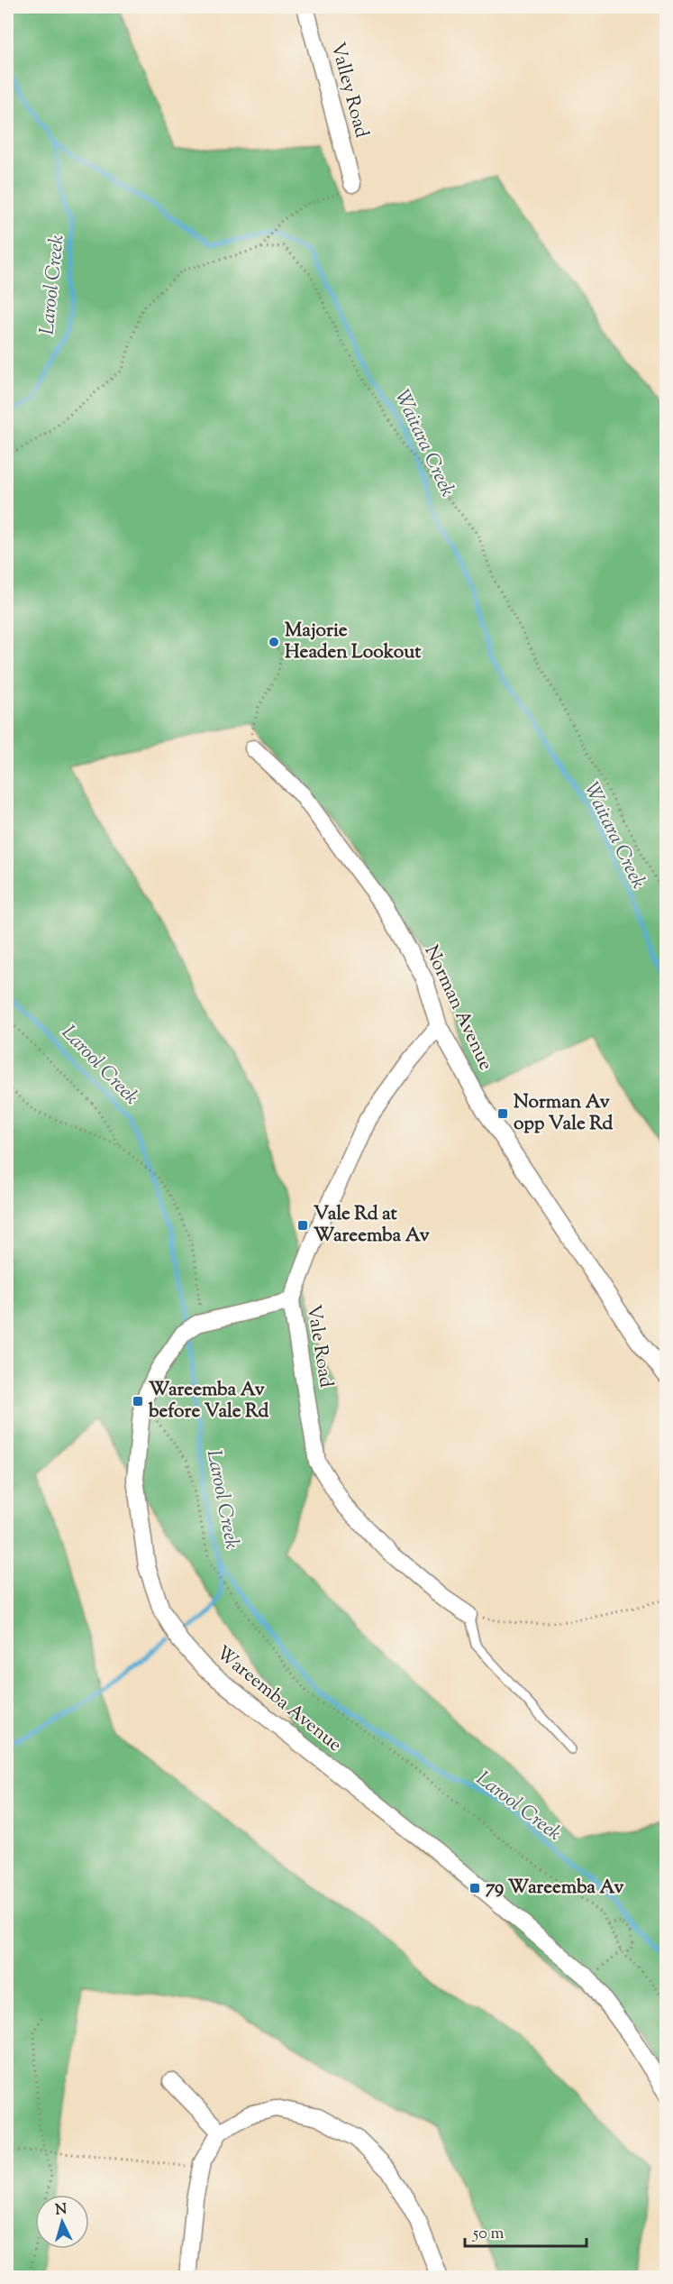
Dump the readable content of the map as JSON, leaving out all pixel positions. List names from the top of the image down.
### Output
{
  "streets": {
    "street": [
      "Valley Road",
      "Norman Avenue",
      "Vale Road",
      "Wareemba Avenue"
    ]
  },
  "crossings": [
    ["Norman Avenue", "Vale Road"],
    ["Vale Road", "Wareemba Avenue"]
  ],
  "water": ["Larool Creek", "Waitara Creek"],
  "places": {
    "other": ["Majorie Headen Lookout"],
    "transit": [
      "Norman Av opp Vale Rd",
      "Vale Rd at Wareemba Av",
      "Wareemba Av before Vale Rd",
      "79 Wareemba Av"
    ]
  },
  "scale_bar": "50 m",
  "north": "top"
}
